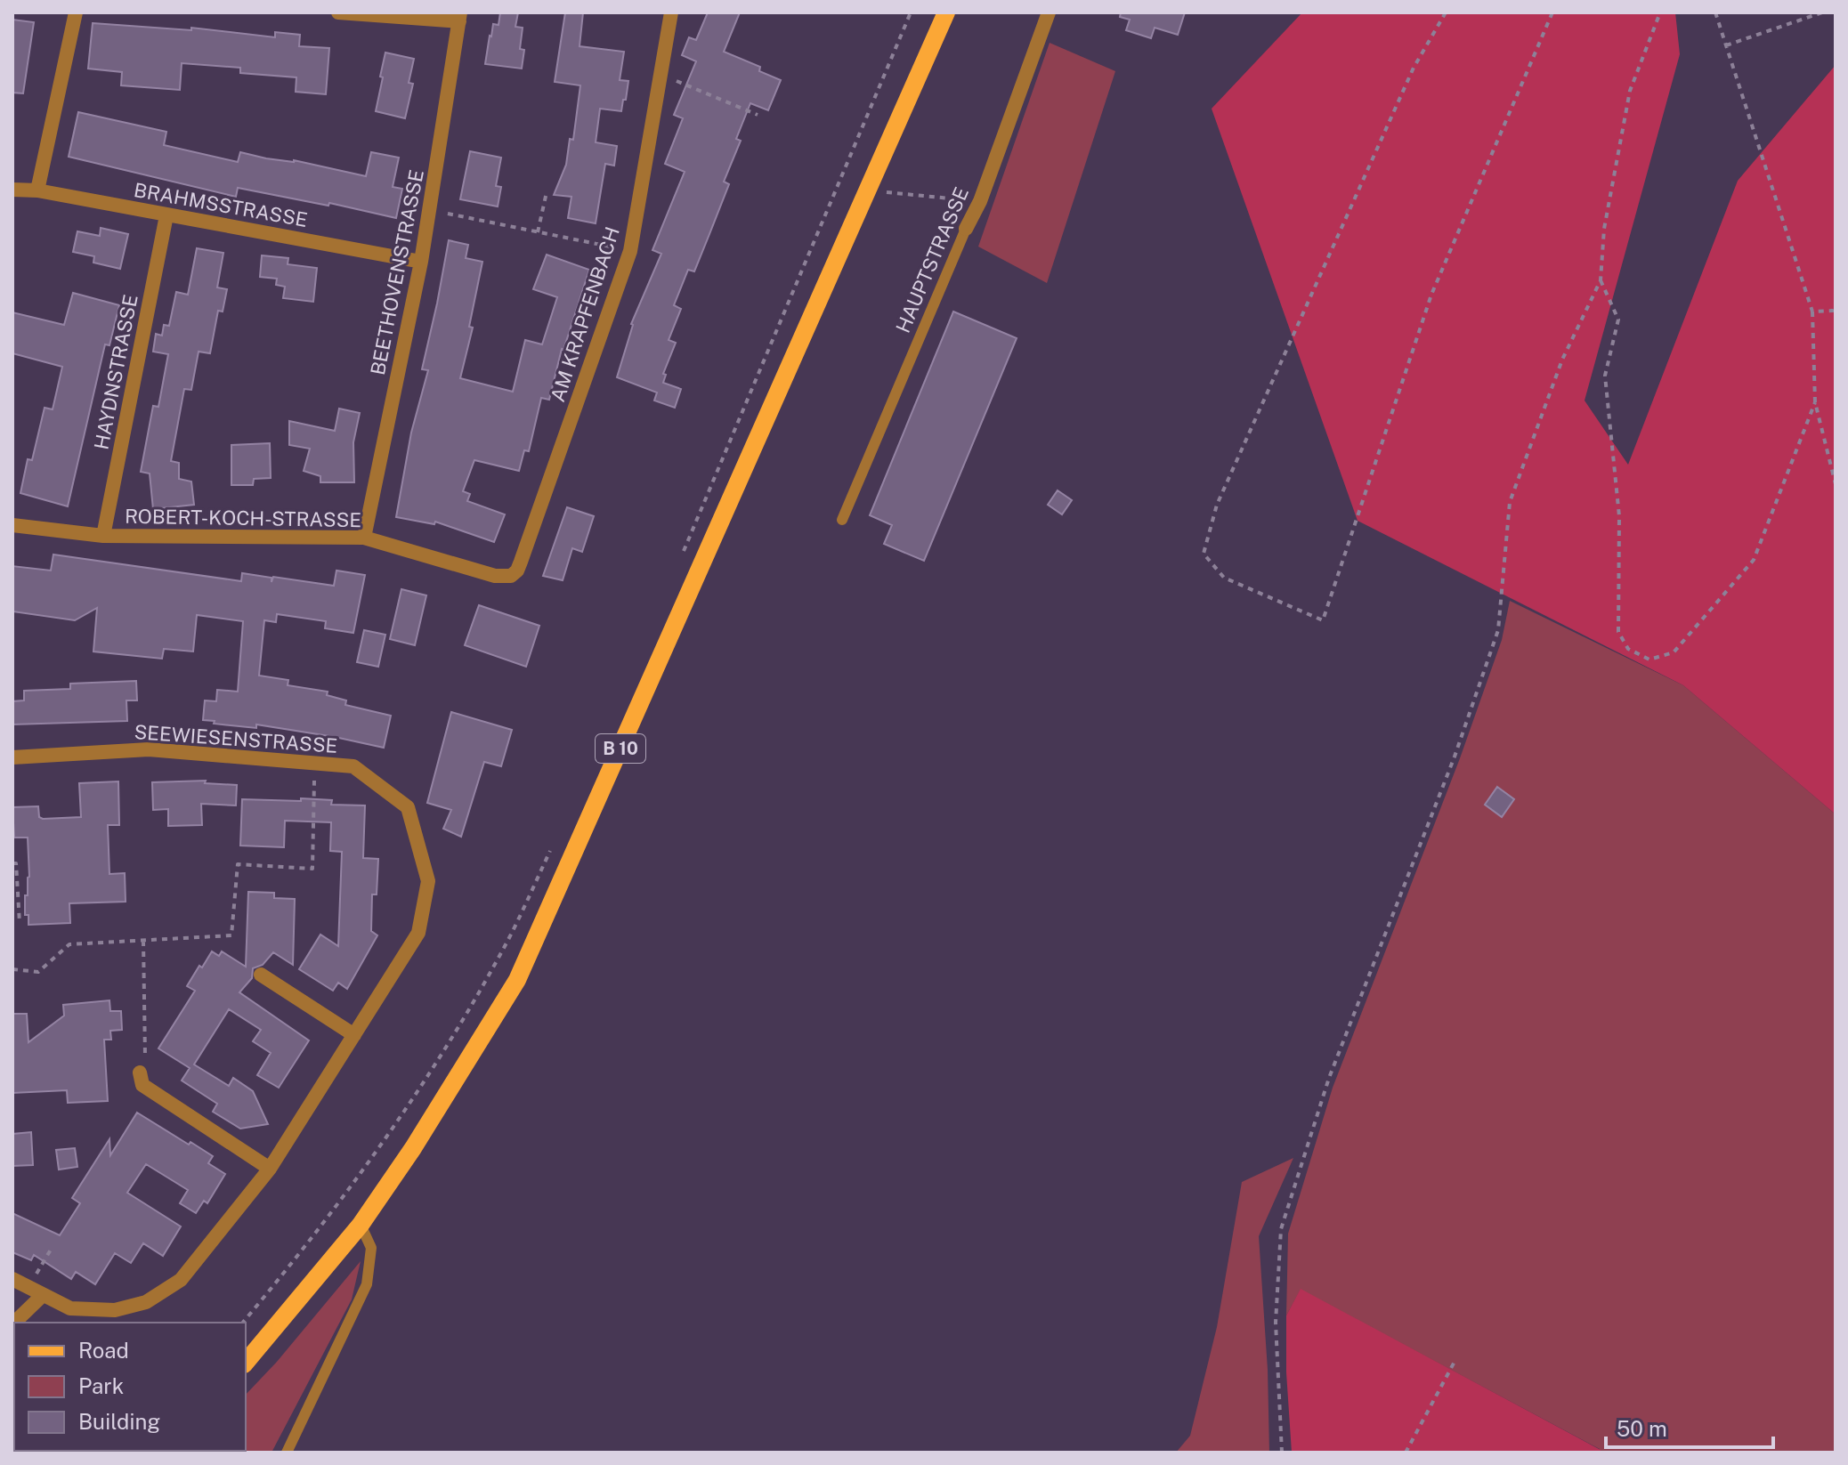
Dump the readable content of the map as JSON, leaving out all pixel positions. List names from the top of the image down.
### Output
{
  "streets": {
    "main road": ["B 10"],
    "street": [
      "BRAHMSSTRASSE",
      "HAUPTSTRASSE",
      "BEETHOVENSTRASSE",
      "AM KRAPFENBACH",
      "HAYDNSTRASSE",
      "ROBERT-KOCH-STRASSE",
      "SEEWIESENSTRASSE"
    ]
  },
  "crossings": [
    ["BRAHMSSTRASSE", "BEETHOVENSTRASSE"],
    ["BRAHMSSTRASSE", "HAYDNSTRASSE"],
    ["BEETHOVENSTRASSE", "ROBERT-KOCH-STRASSE"],
    ["AM KRAPFENBACH", "ROBERT-KOCH-STRASSE"],
    ["HAYDNSTRASSE", "ROBERT-KOCH-STRASSE"]
  ],
  "legend": ["Road", "Park", "Building"],
  "scale_bar": "50 m"
}
